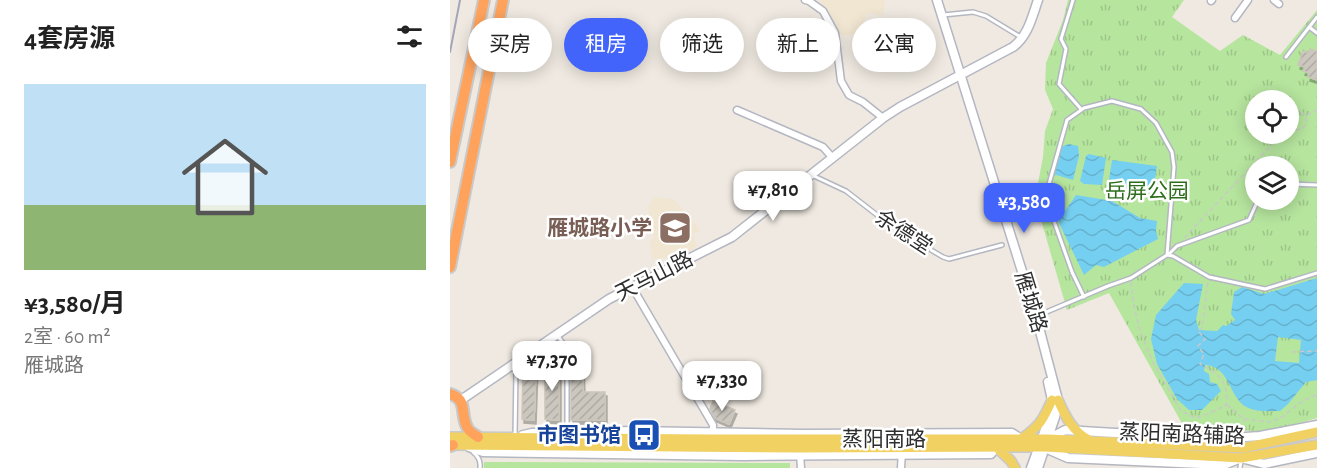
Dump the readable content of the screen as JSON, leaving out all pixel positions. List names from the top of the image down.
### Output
{
  "streets": {
    "main road": ["蒸阳南路"],
    "street": ["天马山路", "雁城路", "蒸阳南路辅路"],
    "lane": ["余德堂"]
  },
  "crossings": [
    ["余德堂", "天马山路"],
    ["天马山路", "雁城路"],
    ["雁城路", "蒸阳南路辅路"],
    ["雁城路", "蒸阳南路"],
    ["蒸阳南路辅路", "蒸阳南路"]
  ],
  "parks": ["岳屏公园"],
  "places": {
    "school or university": ["雁城路小学"],
    "bus stop": ["市图书馆"]
  },
  "page": {
    "heading": "4套房源",
    "chip": [
      "买房",
      "租房",
      "筛选",
      "新上",
      "公寓"
    ],
    "list": [
      {
        "name": "¥3,580/月",
        "note": "2室 · 60 m² · 雁城路"
      }
    ],
    "price": [
      "¥7,810",
      "¥3,580",
      "¥7,370",
      "¥7,330"
    ]
  }
}
